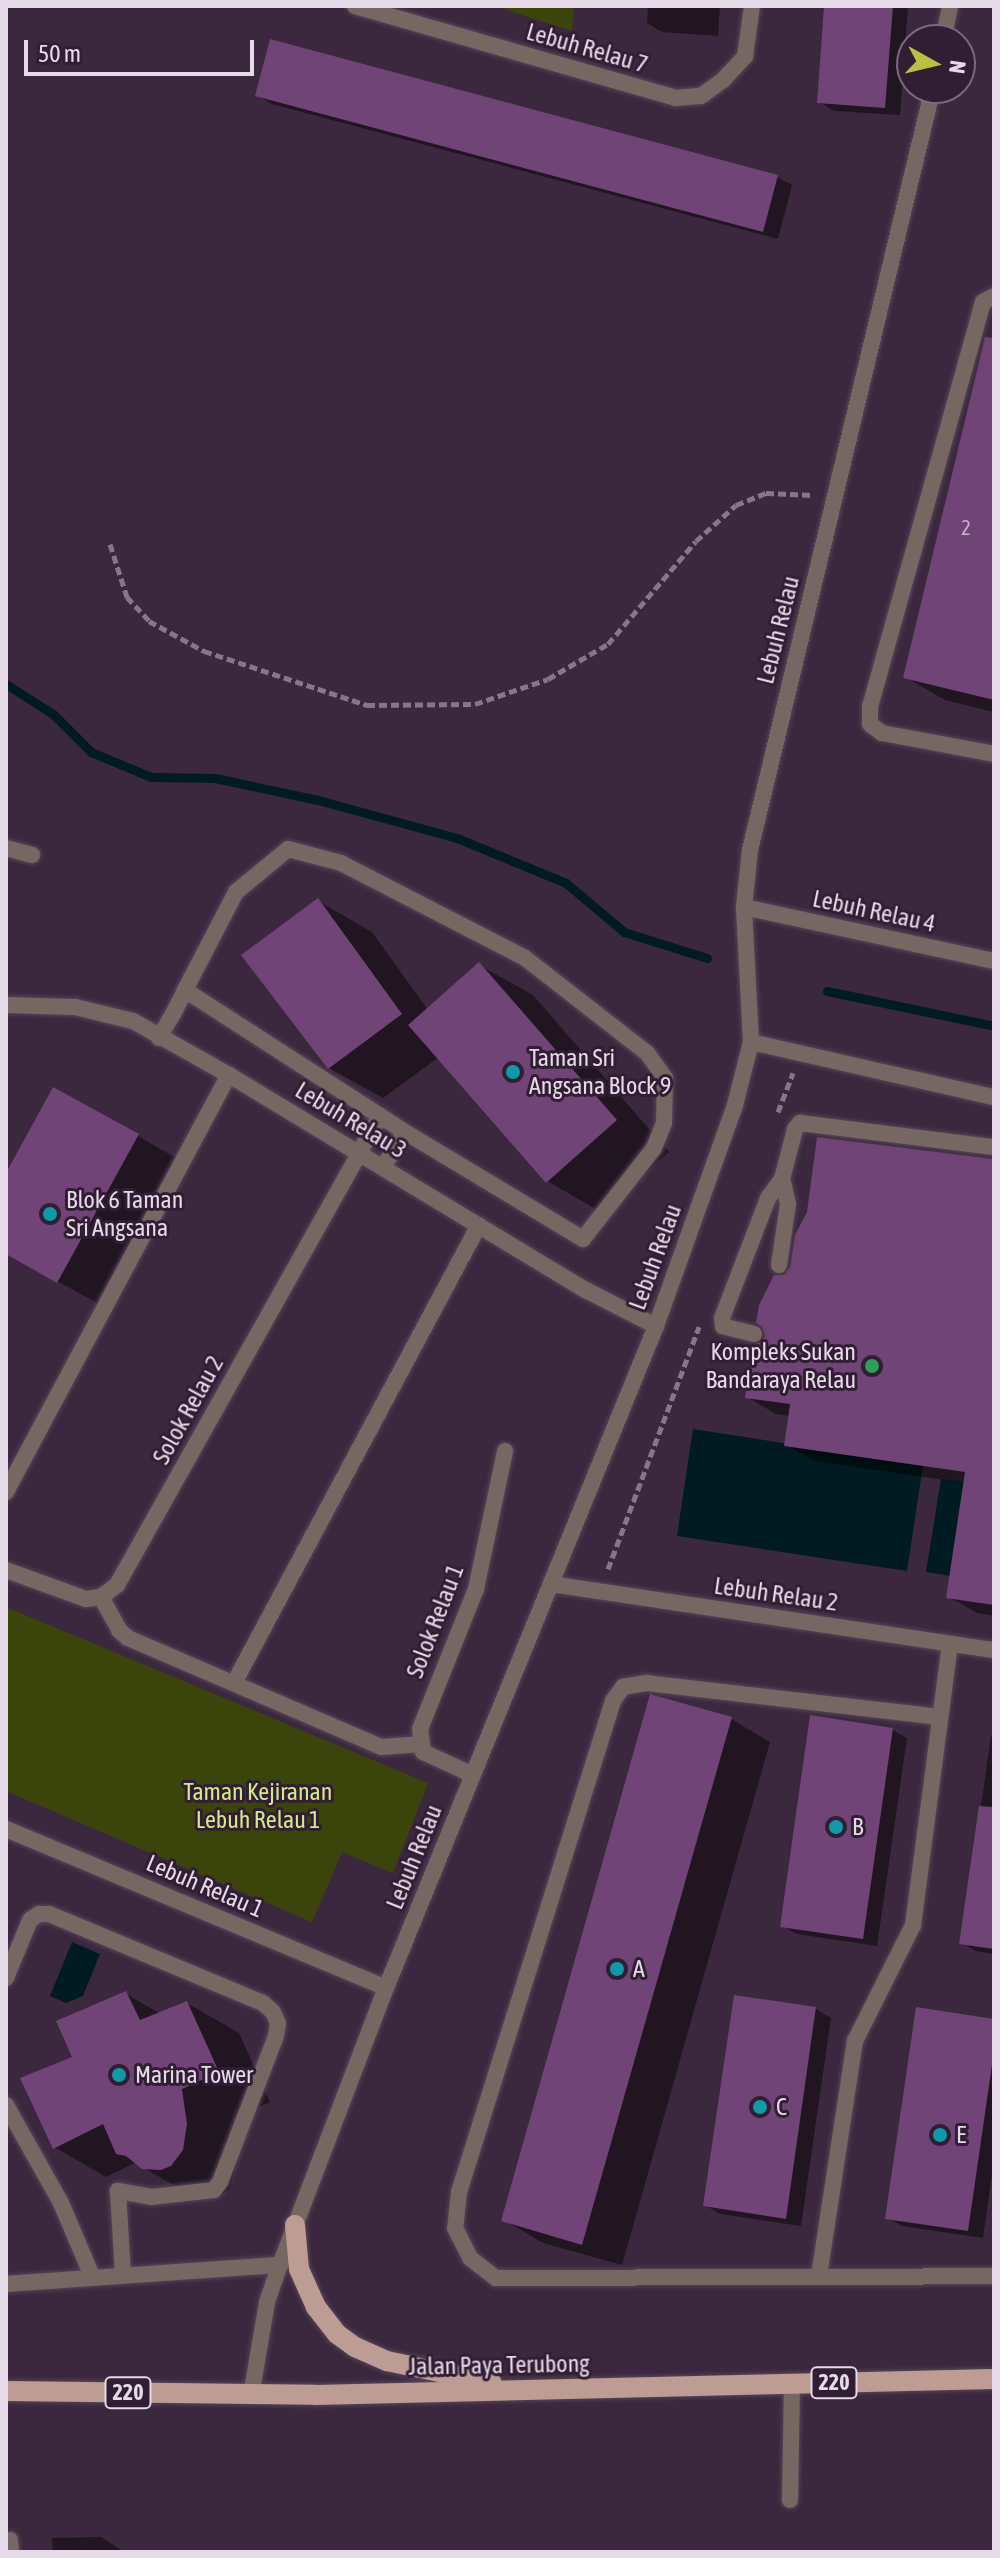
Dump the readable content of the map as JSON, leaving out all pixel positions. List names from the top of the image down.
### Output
{
  "streets": {
    "main road": ["Jalan Paya Terubong", "220"],
    "street": [
      "Lebuh Relau 7",
      "Lebuh Relau",
      "Lebuh Relau 4",
      "Lebuh Relau 3",
      "Solok Relau 2",
      "Lebuh Relau 2",
      "Solok Relau 1",
      "Lebuh Relau 1"
    ]
  },
  "crossings": [
    ["Lebuh Relau", "Lebuh Relau 4"],
    ["Lebuh Relau", "Lebuh Relau 3"],
    ["Lebuh Relau", "Lebuh Relau 2"],
    ["Lebuh Relau", "Lebuh Relau 1"],
    ["Lebuh Relau", "Jalan Paya Terubong"],
    ["Lebuh Relau 3", "Solok Relau 2"]
  ],
  "parks": ["Taman Kejiranan Lebuh Relau 1"],
  "places": [
    "Taman Sri Angsana Block 9",
    "Blok 6 Taman Sri Angsana",
    "Kompleks Sukan Bandaraya Relau",
    "B",
    "A",
    "Marina Tower",
    "C",
    "E"
  ],
  "house_numbers": ["2"],
  "scale_bar": "50 m",
  "north": "right"
}
